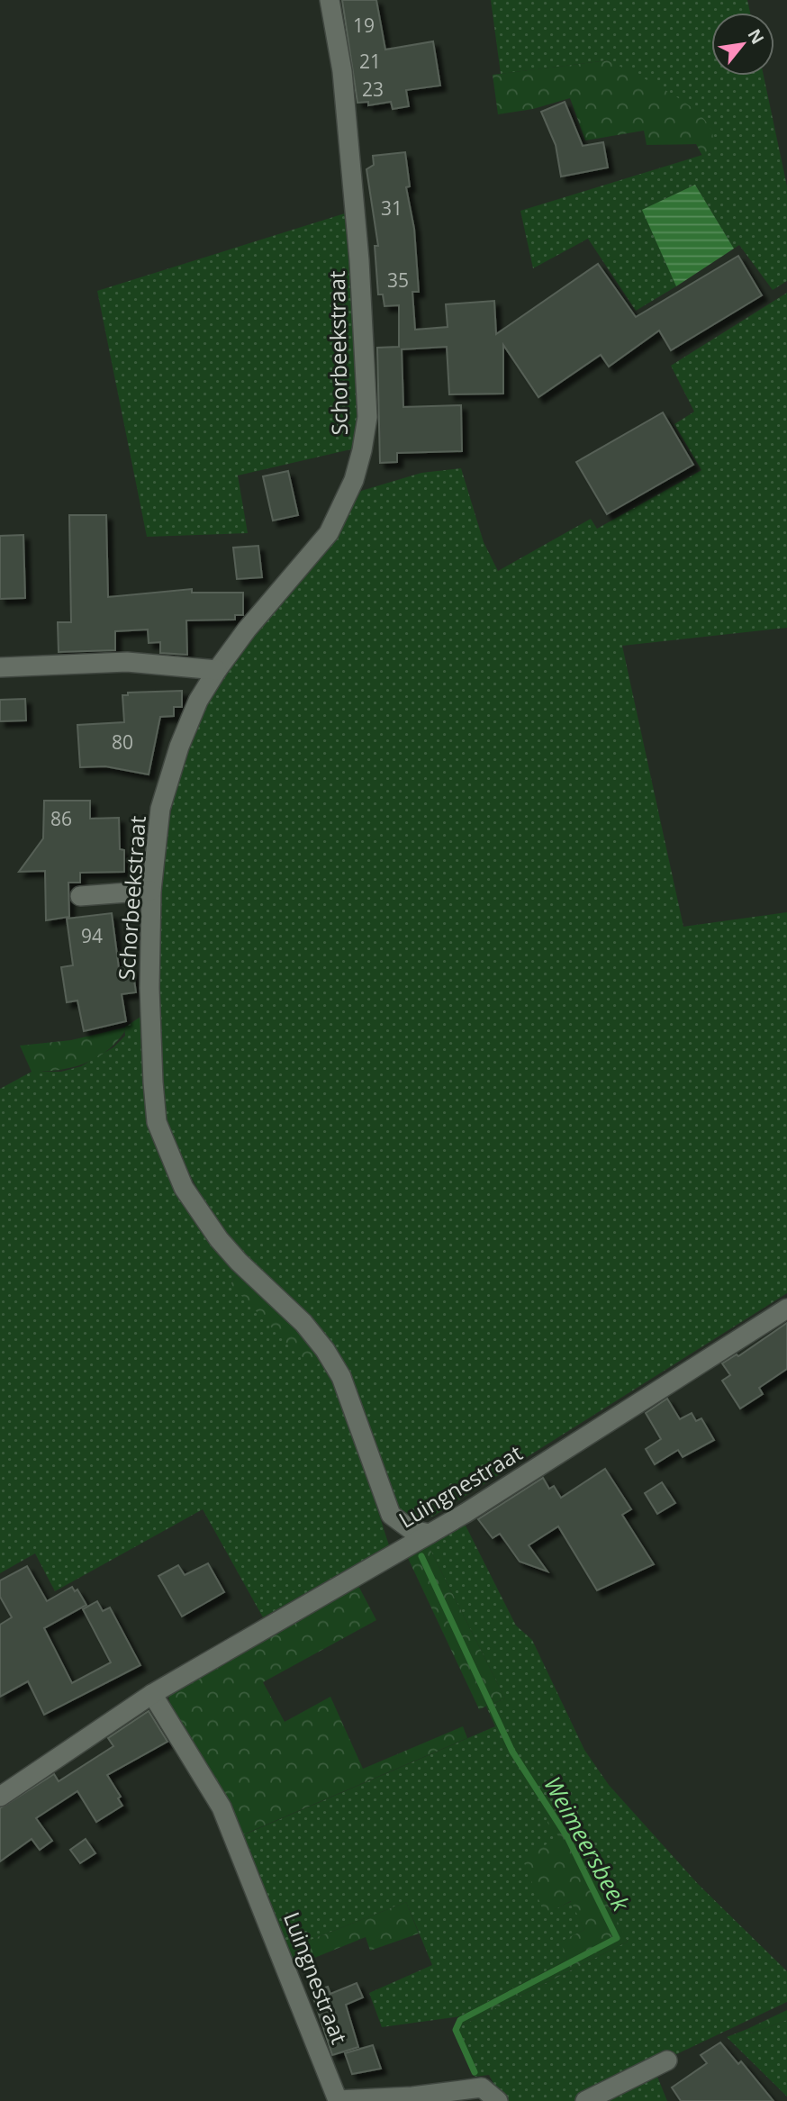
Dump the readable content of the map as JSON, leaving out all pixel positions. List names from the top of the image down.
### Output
{
  "streets": {
    "street": ["Schorbeekstraat", "Luingnestraat"]
  },
  "crossings": [
    ["Schorbeekstraat", "Luingnestraat"]
  ],
  "water": ["Weimeersbeek"],
  "house_numbers": [
    "19",
    "21",
    "23",
    "31",
    "35",
    "80",
    "86",
    "94"
  ],
  "north": "top right"
}
